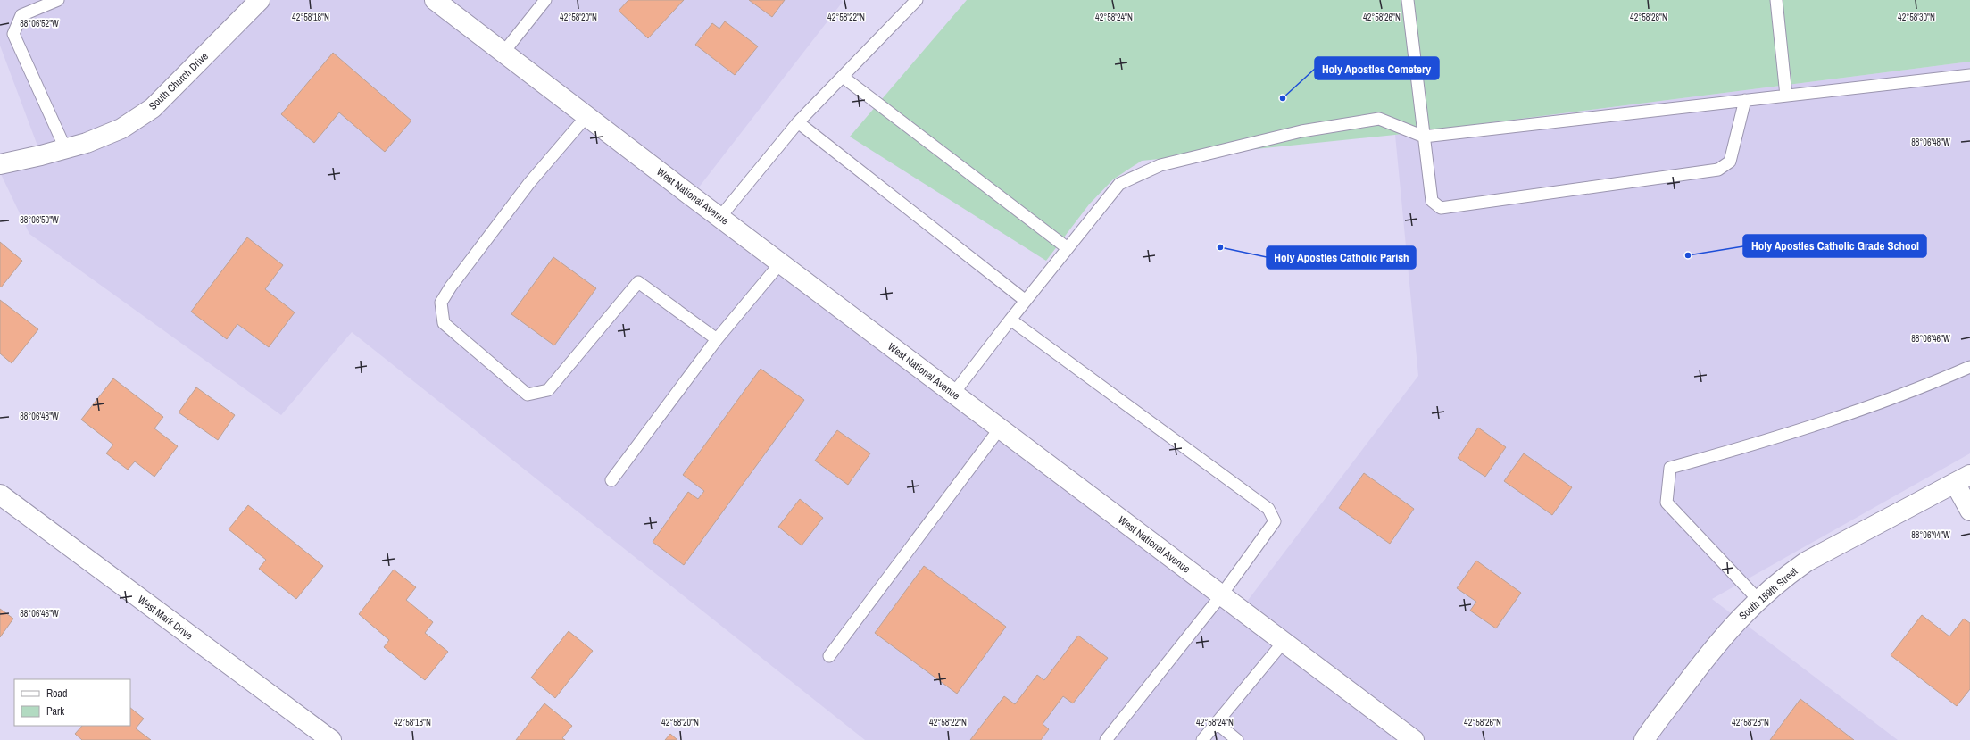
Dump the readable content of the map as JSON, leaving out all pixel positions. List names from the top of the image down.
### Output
{
  "streets": {
    "main road": [
      "South Church Drive",
      "West National Avenue",
      "South 159th Street",
      "West Mark Drive"
    ]
  },
  "places": ["Holy Apostles Cemetery", "Holy Apostles Catholic Parish", "Holy Apostles Catholic Grade School"],
  "legend": ["Road", "Park"],
  "coordinates": [
    "42°58'18\"N",
    "42°58'20\"N",
    "42°58'22\"N",
    "42°58'24\"N",
    "42°58'26\"N",
    "42°58'28\"N",
    "42°58'30\"N",
    "88°06'52\"W",
    "88°06'48\"W",
    "88°06'50\"W",
    "88°06'46\"W",
    "88°06'44\"W"
  ]
}
